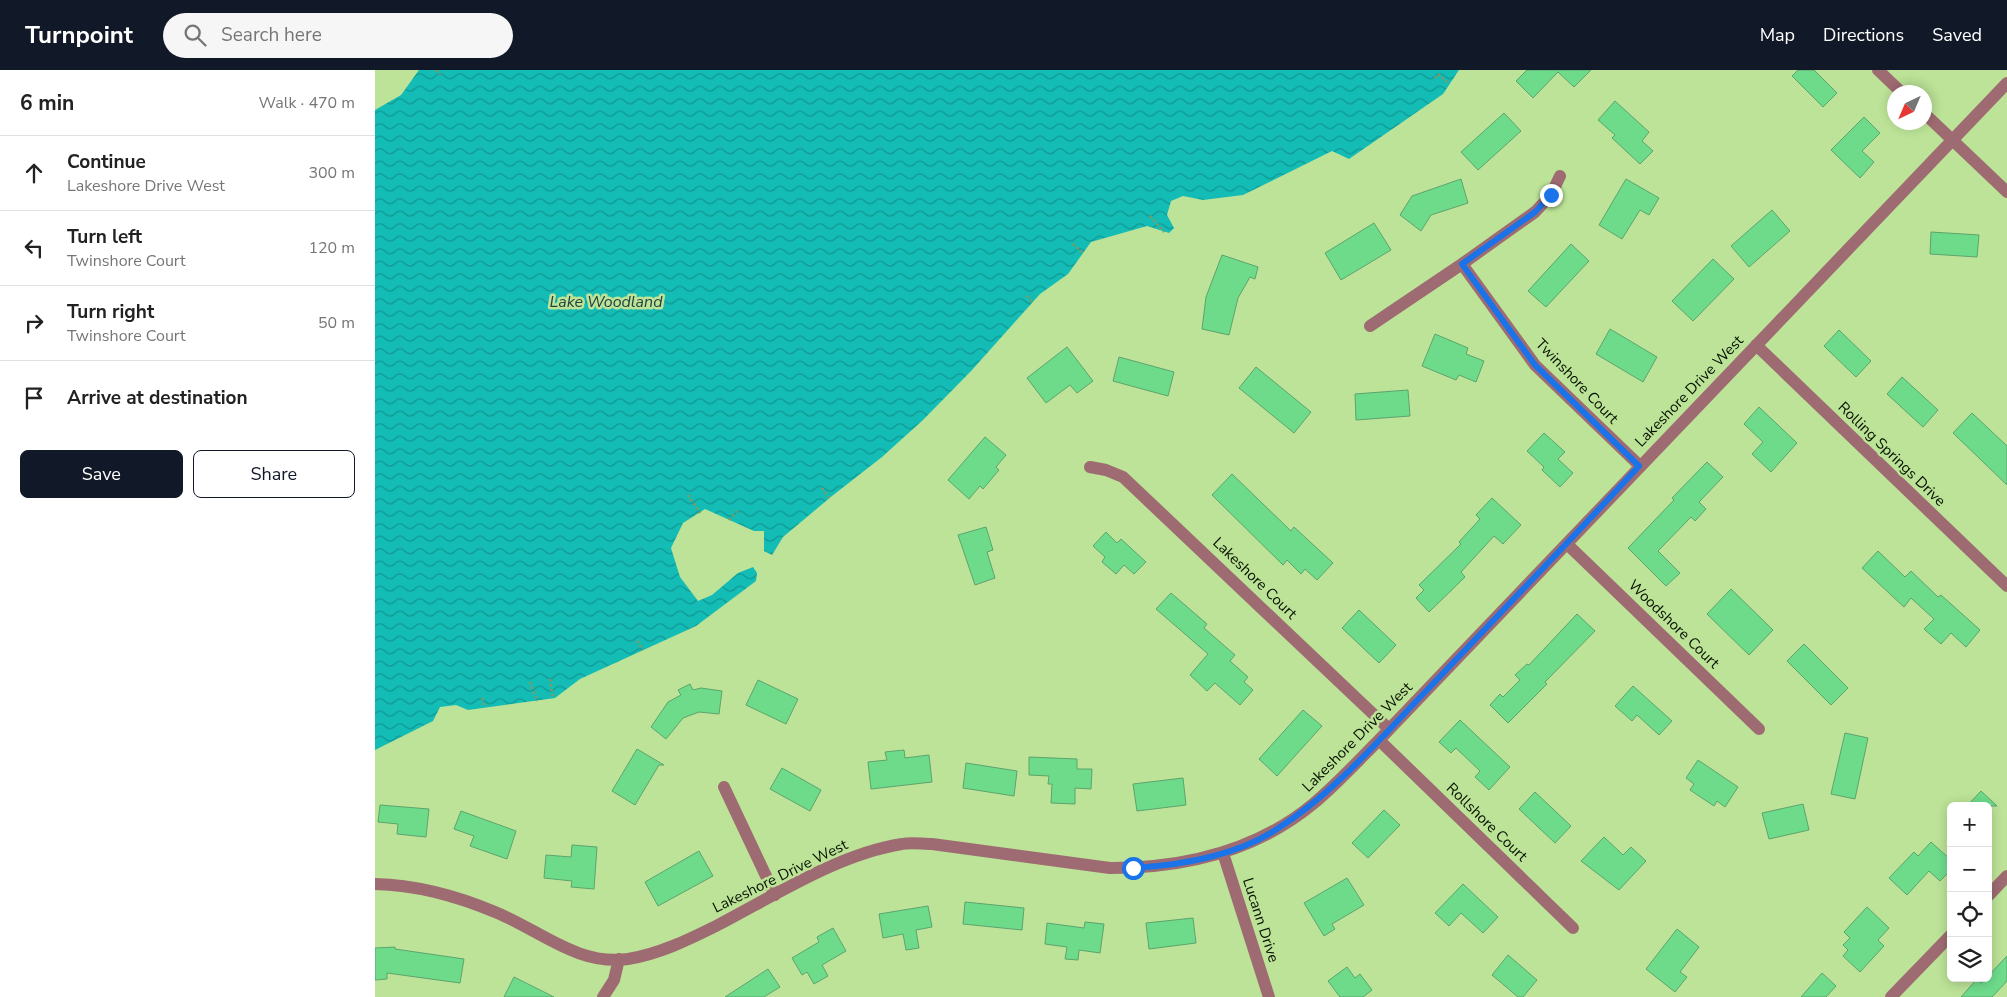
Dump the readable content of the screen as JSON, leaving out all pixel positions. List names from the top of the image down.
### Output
{
  "streets": {
    "street": [
      "Twinshore Court",
      "Lakeshore Drive West",
      "Rolling Springs Drive",
      "Lakeshore Court",
      "Woodshore Court",
      "Rollshore Court",
      "Lucann Drive"
    ]
  },
  "crossings": [
    ["Twinshore Court", "Lakeshore Drive West"],
    ["Lakeshore Drive West", "Rolling Springs Drive"],
    ["Lakeshore Drive West", "Lakeshore Court"],
    ["Lakeshore Drive West", "Woodshore Court"],
    ["Lakeshore Drive West", "Rollshore Court"],
    ["Lakeshore Drive West", "Lucann Drive"]
  ],
  "water": ["Lake Woodland"],
  "north": "bottom left",
  "page": {
    "header": "Turnpoint",
    "search": "Search here",
    "nav": ["Map", "Directions", "Saved"],
    "heading": ["6 min", "Walk · 470 m"],
    "list": [
      ["Continue", "Lakeshore Drive West", "300 m"],
      ["Turn left", "Twinshore Court", "120 m"],
      ["Turn right", "Twinshore Court", "50 m"],
      "Arrive at destination"
    ],
    "buttons": ["Save", "Share"],
    "map_buttons": ["+", "−"]
  }
}
